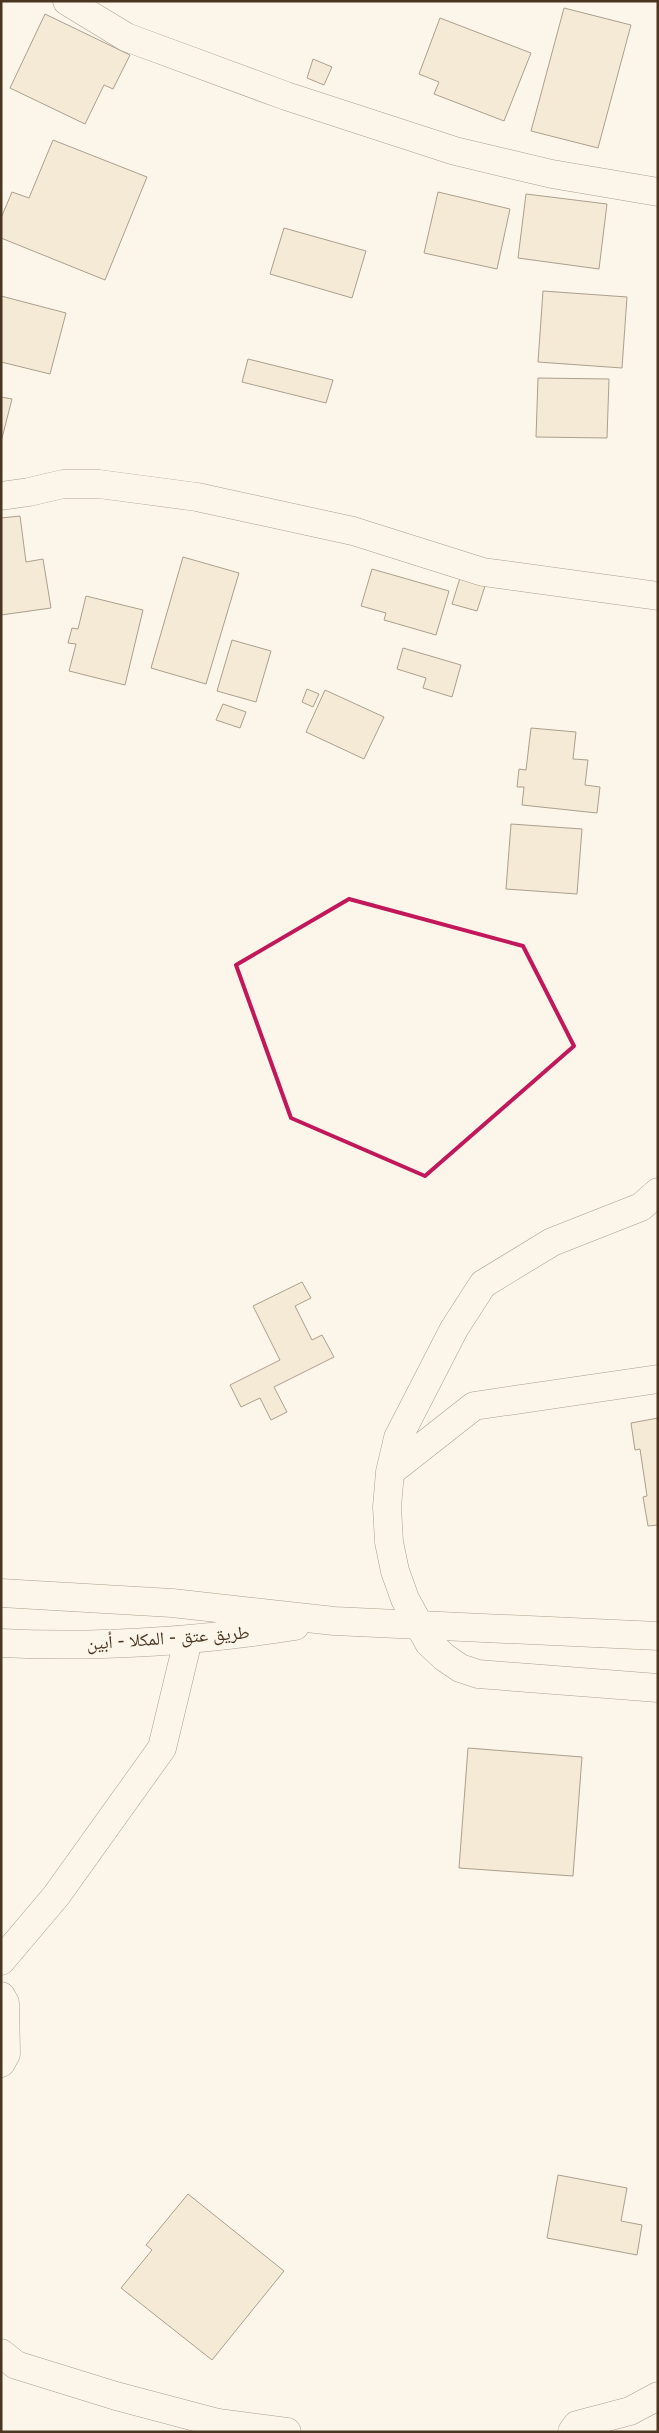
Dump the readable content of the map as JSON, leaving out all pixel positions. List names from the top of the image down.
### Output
{
  "streets": {
    "street": ["طريق عتق - المكلا - أبين"]
  }
}
